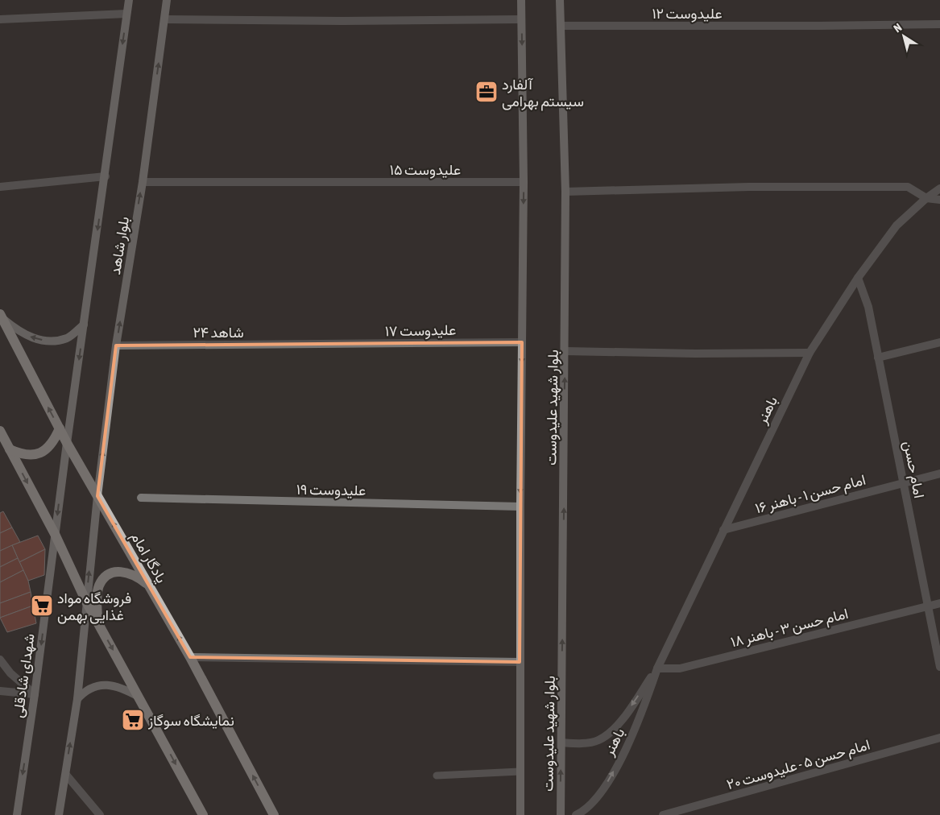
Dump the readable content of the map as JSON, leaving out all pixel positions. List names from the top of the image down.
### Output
{
  "streets": {
    "main road": [
      "بلوار شاهد",
      "بلوار شهید علیدوست",
      "یادگار امام",
      "شهدای شادقلی"
    ],
    "street": [
      "علیدوست ۱۲",
      "علیدوست ۱۵",
      "علیدوست ۱۷",
      "شاهد ۲۴",
      "باهنر",
      "امام حسن",
      "علیدوست ۱۹",
      "امام حسن ۱ - باهنر ۱۶",
      "امام حسن ۳ - باهنر ۱۸",
      "امام حسن ۵ - علیدوست ۲۰"
    ]
  },
  "crossings": [
    ["علیدوست ۱۲", "بلوار شهید علیدوست"],
    ["علیدوست ۱۵", "بلوار شاهد"],
    ["علیدوست ۱۵", "بلوار شهید علیدوست"],
    ["بلوار شاهد", "شاهد ۲۴"],
    ["بلوار شاهد", "یادگار امام"],
    ["بلوار شاهد", "شهدای شادقلی"],
    ["علیدوست ۱۷", "شاهد ۲۴"],
    ["علیدوست ۱۷", "بلوار شهید علیدوست"],
    ["بلوار شهید علیدوست", "باهنر"],
    ["بلوار شهید علیدوست", "علیدوست ۱۹"],
    ["باهنر", "امام حسن"],
    ["باهنر", "امام حسن ۱ - باهنر ۱۶"],
    ["باهنر", "امام حسن ۳ - باهنر ۱۸"],
    ["امام حسن", "امام حسن ۱ - باهنر ۱۶"],
    ["امام حسن", "امام حسن ۳ - باهنر ۱۸"],
    ["یادگار امام", "شهدای شادقلی"]
  ],
  "places": {
    "office": ["آلفارد سیستم بهرامی"],
    "supermarket": ["فروشگاه مواد غذایی بهمن", "نمایشگاه سوگاز"]
  },
  "north": "top left"
}
